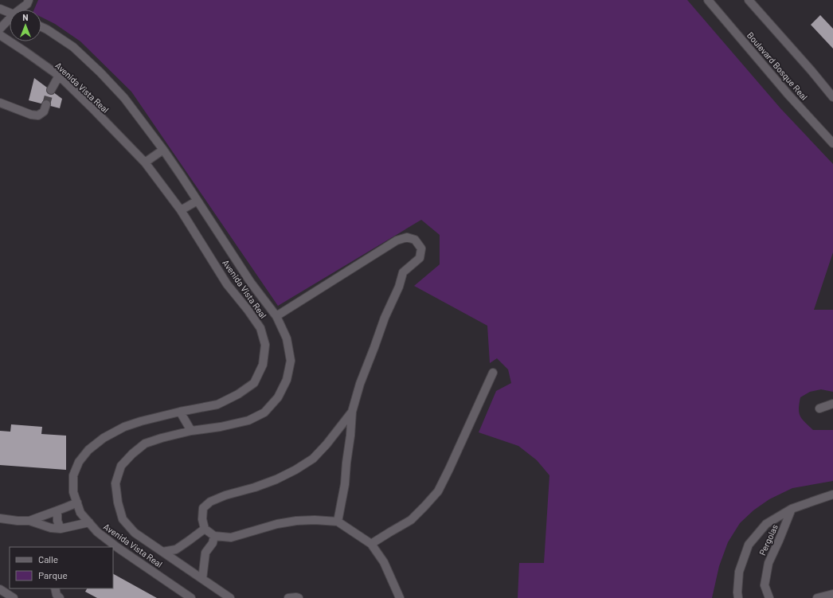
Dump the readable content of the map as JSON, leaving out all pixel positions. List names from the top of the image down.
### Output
{
  "streets": {
    "street": ["Boulevard Bosque Real", "Avenida Vista Real", "Pergolas"]
  },
  "legend": ["Calle", "Parque"],
  "north": "top"
}
